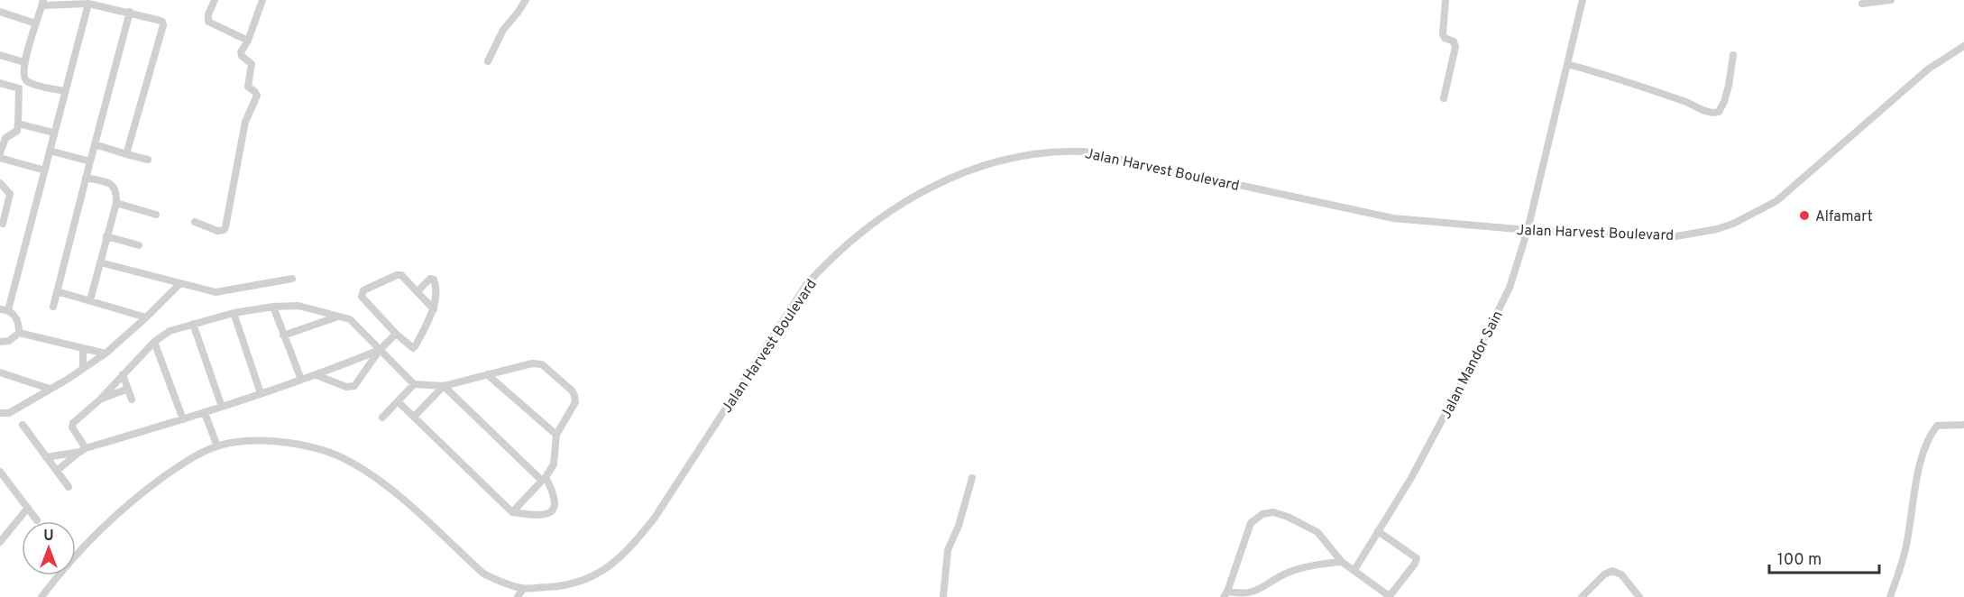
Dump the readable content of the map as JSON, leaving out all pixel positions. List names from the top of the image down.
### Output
{
  "streets": {
    "street": ["Jalan Harvest Boulevard", "Jalan Mandor Sain"]
  },
  "crossings": [
    ["Jalan Harvest Boulevard", "Jalan Mandor Sain"]
  ],
  "places": ["Alfamart"],
  "scale_bar": "100 m",
  "north": "top"
}
